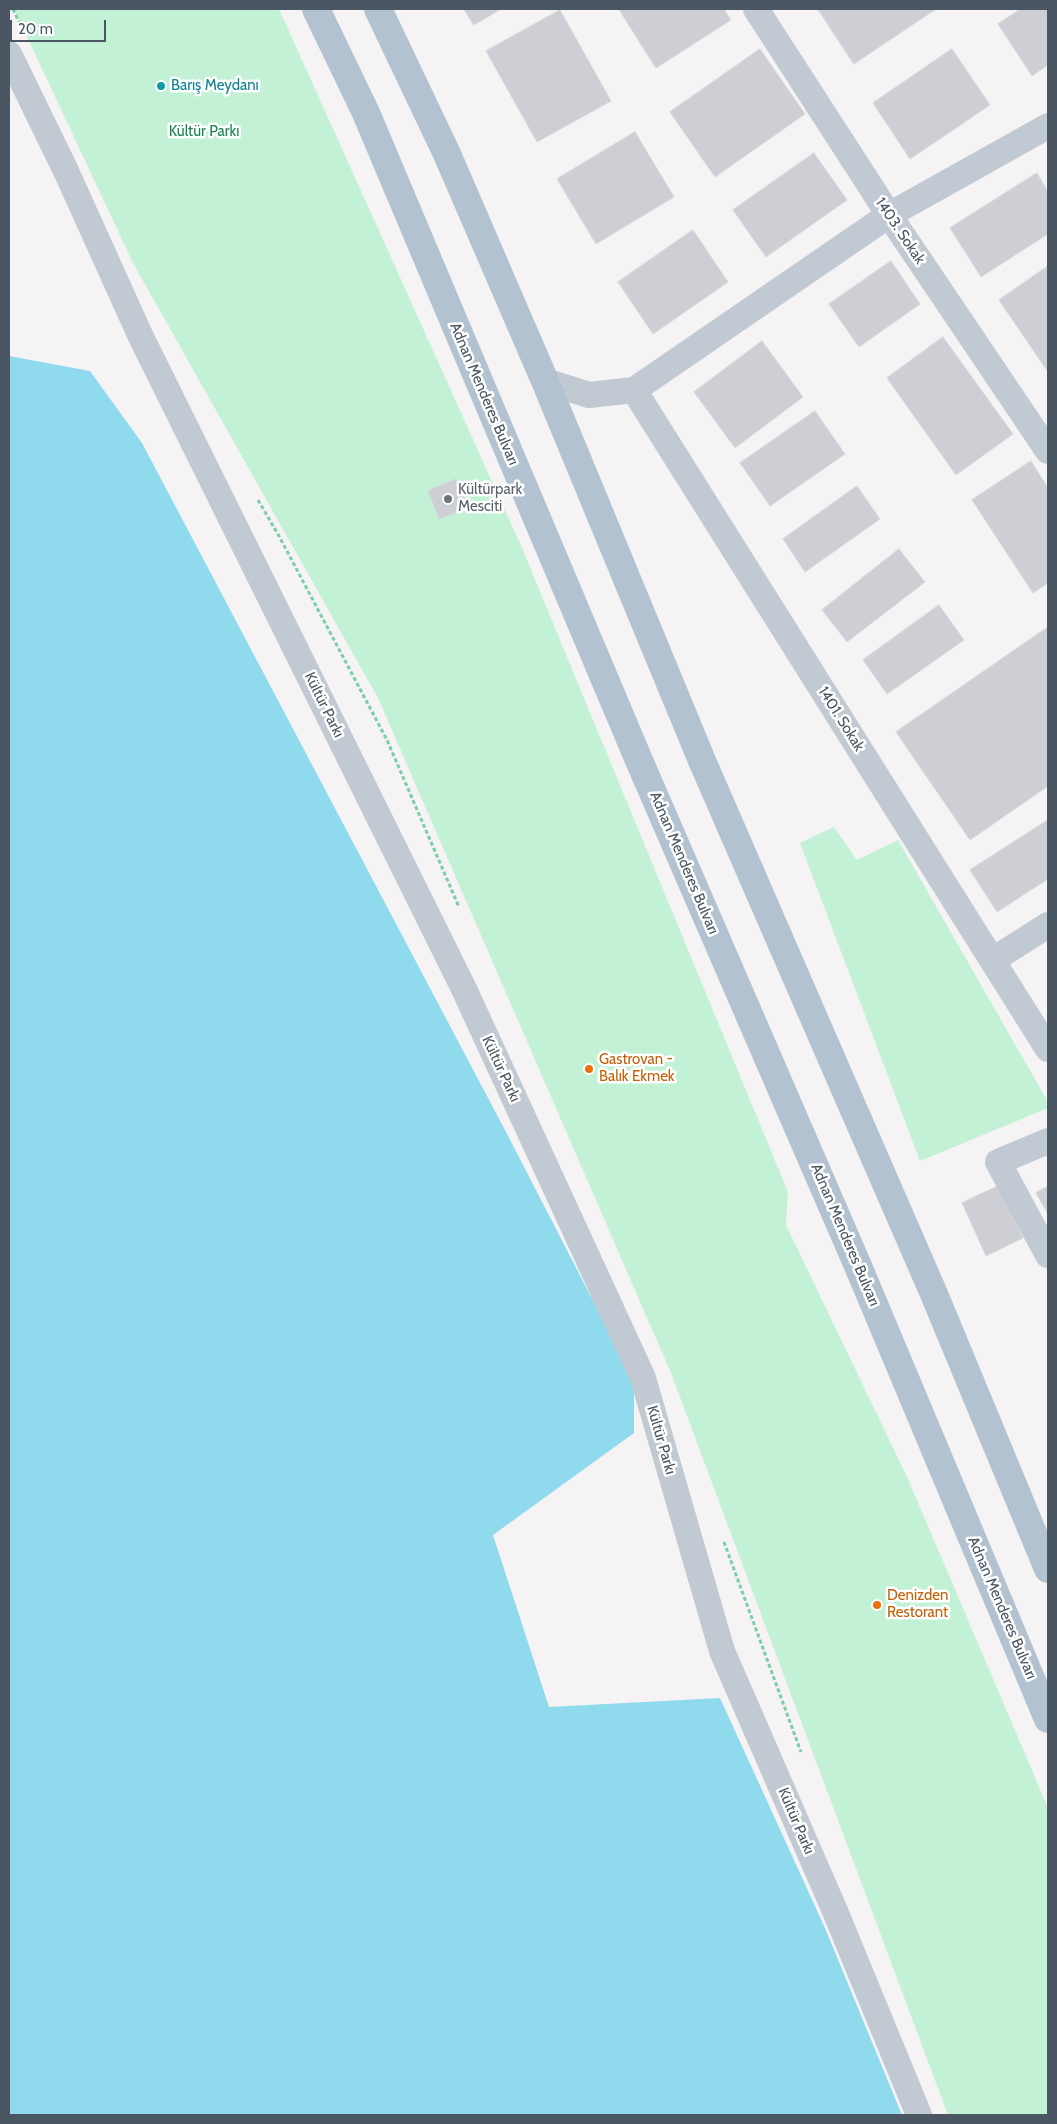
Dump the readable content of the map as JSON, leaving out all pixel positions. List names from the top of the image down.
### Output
{
  "streets": {
    "main road": ["Adnan Menderes Bulvarı"],
    "street": ["1403. Sokak", "Kültür Parkı", "1401. Sokak"]
  },
  "parks": ["Kültür Parkı"],
  "places": [
    "Barış Meydanı",
    "Kültürpark Mesciti",
    "Gastrovan - Balık Ekmek",
    "Denizden Restorant"
  ],
  "scale_bar": "20 m"
}
